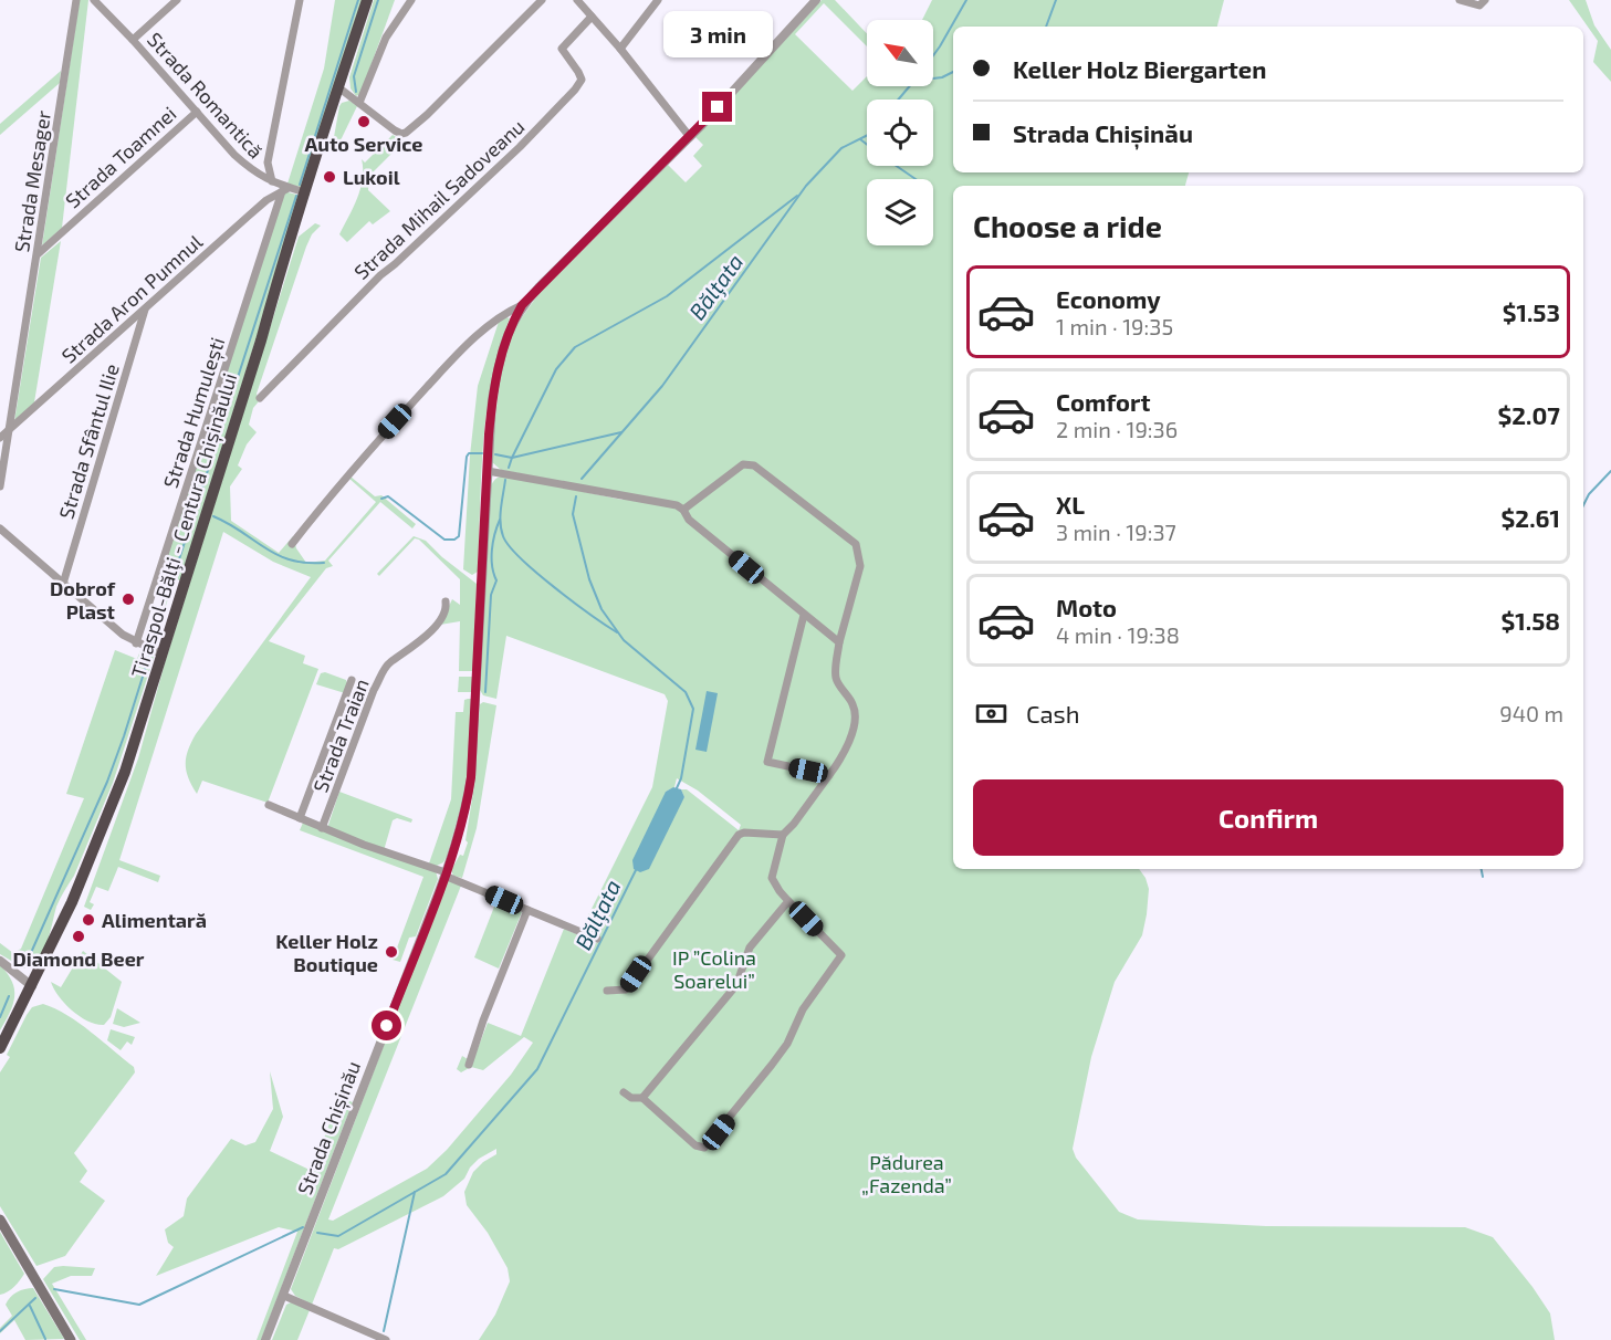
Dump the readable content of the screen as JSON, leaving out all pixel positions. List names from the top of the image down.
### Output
{
  "streets": {
    "highway": ["Tiraspol-Bălţi - Centura Chișinăului"],
    "street": [
      "Strada Romantică",
      "Strada Toamnei",
      "Strada Mesager",
      "Strada Mihail Sadoveanu",
      "Strada Aron Pumnul",
      "Strada Humulești",
      "Strada Sfântul Ilie",
      "Strada Traian",
      "Strada Chișinău"
    ]
  },
  "crossings": [
    ["Strada Romantică", "Strada Toamnei"],
    ["Strada Romantică", "Strada Aron Pumnul"],
    ["Strada Romantică", "Strada Humulești"],
    ["Strada Romantică", "Tiraspol-Bălţi - Centura Chișinăului"],
    ["Strada Toamnei", "Strada Mesager"],
    ["Strada Mesager", "Strada Aron Pumnul"],
    ["Strada Aron Pumnul", "Strada Humulești"],
    ["Strada Aron Pumnul", "Strada Sfântul Ilie"]
  ],
  "water": ["Bălţata"],
  "parks": ["IP ”Colina Soarelui”", "Pădurea „Fazenda”"],
  "places": [
    "Auto Service",
    "Lukoil",
    "Dobrof Plast",
    "Alimentară",
    "Diamond Beer",
    "Keller Holz Boutique"
  ],
  "north": "top left",
  "page": {
    "bubble": "3 min",
    "banner": ["Keller Holz Biergarten", "Strada Chișinău"],
    "heading": "Choose a ride",
    "list": [
      {
        "name": "Economy",
        "note": "1 min · 19:35",
        "value": "$1.53"
      },
      {
        "name": "Comfort",
        "note": "2 min · 19:36",
        "value": "$2.07"
      },
      {
        "name": "XL",
        "note": "3 min · 19:37",
        "value": "$2.61"
      },
      {
        "name": "Moto",
        "note": "4 min · 19:38",
        "value": "$1.58"
      }
    ],
    "pay": ["Cash", "940 m"],
    "buttons": "Confirm"
  }
}
